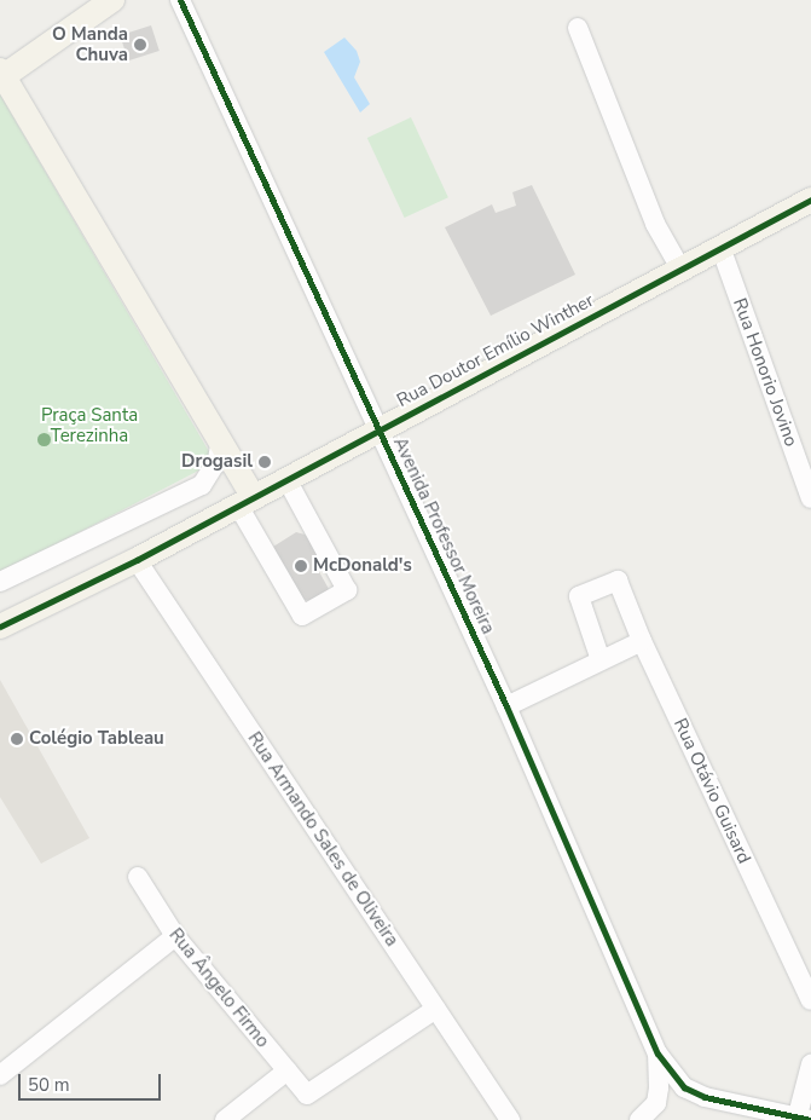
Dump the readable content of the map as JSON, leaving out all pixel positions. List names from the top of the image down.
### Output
{
  "streets": {
    "main road": ["Rua Doutor Emílio Winther"],
    "street": [
      "Rua Honorio Jovino",
      "Avenida Professor Moreira",
      "Rua Otávio Guisard",
      "Rua Armando Sales de Oliveira",
      "Rua Ângelo Firmo"
    ]
  },
  "crossings": [
    ["Rua Doutor Emílio Winther", "Rua Honorio Jovino"],
    ["Rua Doutor Emílio Winther", "Avenida Professor Moreira"],
    ["Rua Doutor Emílio Winther", "Rua Armando Sales de Oliveira"],
    ["Rua Armando Sales de Oliveira", "Rua Ângelo Firmo"]
  ],
  "parks": ["Praça Santa Terezinha"],
  "places": [
    "O Manda Chuva",
    "Drogasil",
    "McDonald's",
    "Colégio Tableau"
  ],
  "scale_bar": "50 m"
}
